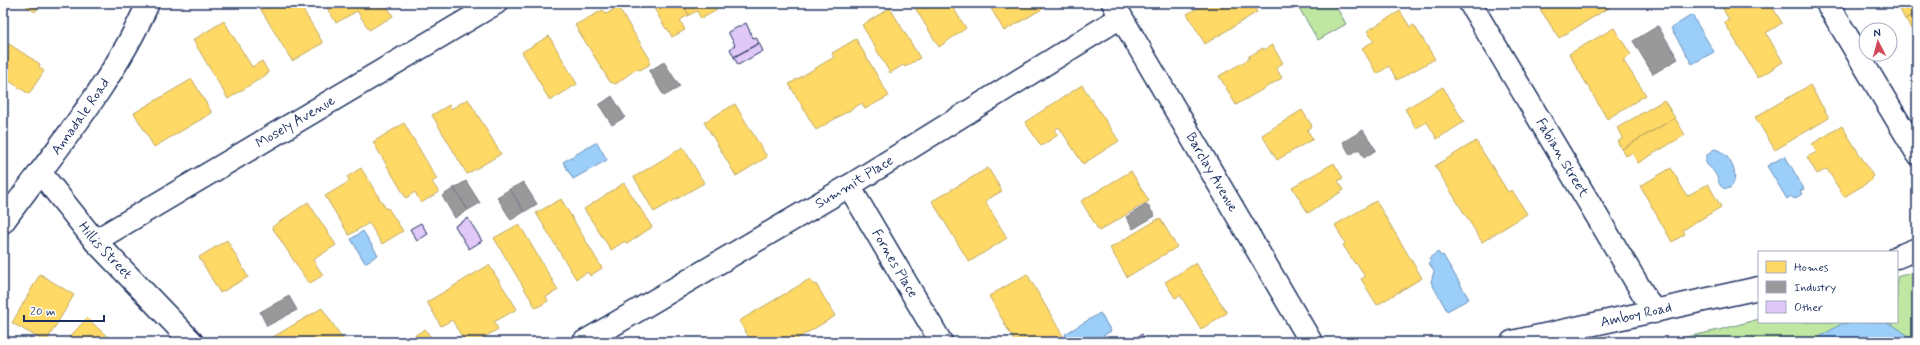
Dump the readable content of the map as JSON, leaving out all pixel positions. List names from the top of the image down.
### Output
{
  "streets": {
    "street": [
      "Annadale Road",
      "Mosely Avenue",
      "Fabian Street",
      "Barclay Avenue",
      "Summit Place",
      "Hillis Street",
      "Fornes Place",
      "Amboy Road"
    ]
  },
  "crossings": [
    ["Annadale Road", "Hillis Street"],
    ["Mosely Avenue", "Hillis Street"],
    ["Fabian Street", "Amboy Road"],
    ["Barclay Avenue", "Summit Place"],
    ["Summit Place", "Fornes Place"]
  ],
  "legend": ["Homes", "Industry", "Other"],
  "scale_bar": "20 m",
  "north": "top"
}
